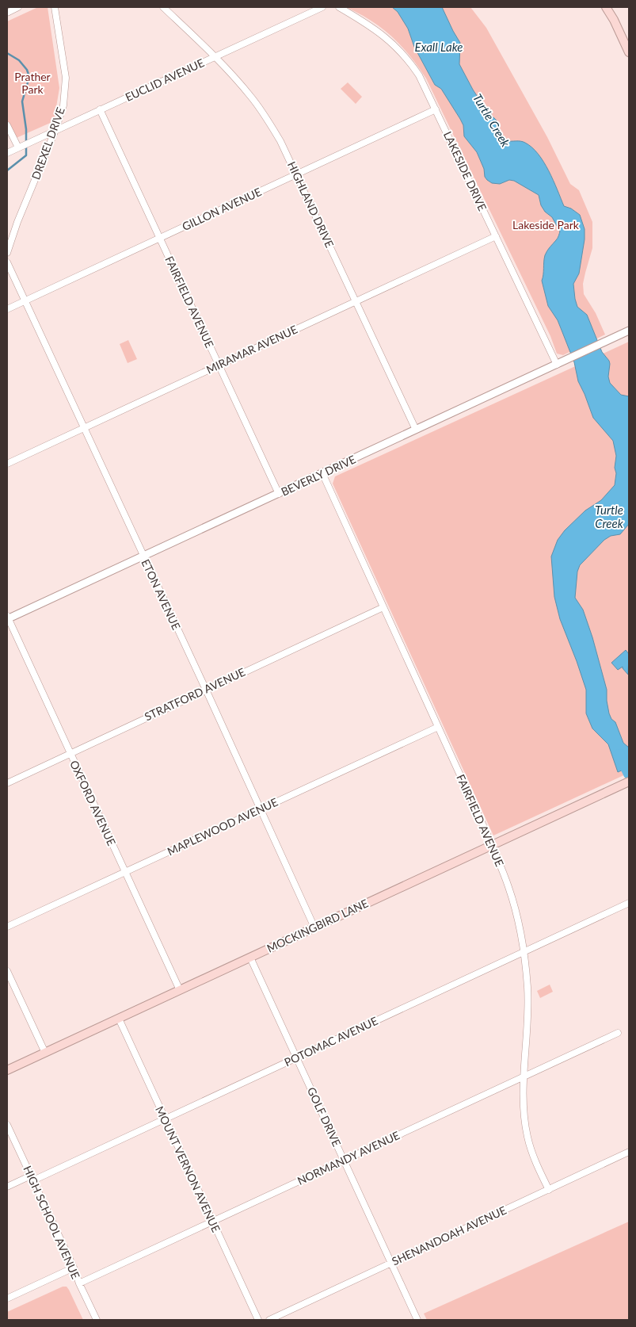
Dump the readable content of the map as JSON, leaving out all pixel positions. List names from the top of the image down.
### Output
{
  "streets": {
    "main road": ["MOCKINGBIRD LANE"],
    "street": [
      "EUCLID AVENUE",
      "DREXEL DRIVE",
      "LAKESIDE DRIVE",
      "HIGHLAND DRIVE",
      "GILLON AVENUE",
      "FAIRFIELD AVENUE",
      "MIRAMAR AVENUE",
      "BEVERLY DRIVE",
      "ETON AVENUE",
      "STRATFORD AVENUE",
      "OXFORD AVENUE",
      "MAPLEWOOD AVENUE",
      "POTOMAC AVENUE",
      "GOLF DRIVE",
      "NORMANDY AVENUE",
      "MOUNT VERNON AVENUE",
      "HIGH SCHOOL AVENUE",
      "SHENANDOAH AVENUE"
    ]
  },
  "crossings": [
    ["EUCLID AVENUE", "DREXEL DRIVE"],
    ["EUCLID AVENUE", "HIGHLAND DRIVE"],
    ["EUCLID AVENUE", "FAIRFIELD AVENUE"],
    ["LAKESIDE DRIVE", "GILLON AVENUE"],
    ["LAKESIDE DRIVE", "MIRAMAR AVENUE"],
    ["LAKESIDE DRIVE", "BEVERLY DRIVE"],
    ["HIGHLAND DRIVE", "GILLON AVENUE"],
    ["HIGHLAND DRIVE", "MIRAMAR AVENUE"],
    ["HIGHLAND DRIVE", "BEVERLY DRIVE"],
    ["GILLON AVENUE", "FAIRFIELD AVENUE"],
    ["GILLON AVENUE", "ETON AVENUE"],
    ["FAIRFIELD AVENUE", "MIRAMAR AVENUE"],
    ["FAIRFIELD AVENUE", "BEVERLY DRIVE"],
    ["FAIRFIELD AVENUE", "STRATFORD AVENUE"],
    ["FAIRFIELD AVENUE", "MAPLEWOOD AVENUE"],
    ["FAIRFIELD AVENUE", "MOCKINGBIRD LANE"],
    ["FAIRFIELD AVENUE", "POTOMAC AVENUE"],
    ["FAIRFIELD AVENUE", "NORMANDY AVENUE"],
    ["FAIRFIELD AVENUE", "SHENANDOAH AVENUE"],
    ["MIRAMAR AVENUE", "ETON AVENUE"],
    ["BEVERLY DRIVE", "ETON AVENUE"],
    ["BEVERLY DRIVE", "OXFORD AVENUE"],
    ["ETON AVENUE", "STRATFORD AVENUE"],
    ["ETON AVENUE", "MAPLEWOOD AVENUE"],
    ["ETON AVENUE", "MOCKINGBIRD LANE"],
    ["STRATFORD AVENUE", "OXFORD AVENUE"],
    ["OXFORD AVENUE", "MAPLEWOOD AVENUE"],
    ["OXFORD AVENUE", "MOCKINGBIRD LANE"],
    ["MOCKINGBIRD LANE", "GOLF DRIVE"],
    ["MOCKINGBIRD LANE", "MOUNT VERNON AVENUE"],
    ["POTOMAC AVENUE", "GOLF DRIVE"],
    ["POTOMAC AVENUE", "MOUNT VERNON AVENUE"],
    ["POTOMAC AVENUE", "HIGH SCHOOL AVENUE"],
    ["GOLF DRIVE", "NORMANDY AVENUE"],
    ["GOLF DRIVE", "SHENANDOAH AVENUE"],
    ["NORMANDY AVENUE", "MOUNT VERNON AVENUE"],
    ["NORMANDY AVENUE", "HIGH SCHOOL AVENUE"]
  ],
  "water": ["Exall Lake", "Turtle Creek"],
  "parks": ["Prather Park", "Lakeside Park"]
}
